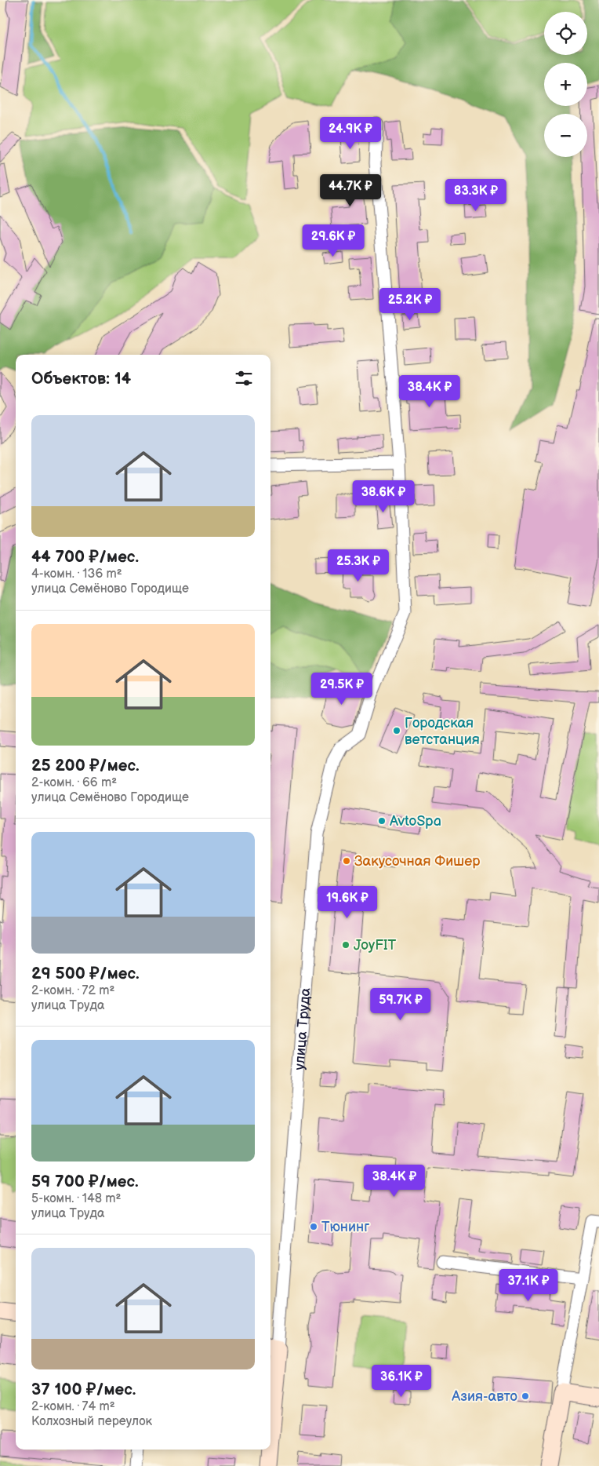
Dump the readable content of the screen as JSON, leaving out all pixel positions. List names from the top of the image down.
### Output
{
  "streets": {
    "street": ["улица Труда"]
  },
  "places": [
    "Городская ветстанция",
    "AvtoSpa",
    "Закусочная Фишер",
    "JoyFIT",
    "Тюнинг",
    "Азия-авто"
  ],
  "page": {
    "map_buttons": ["+", "−"],
    "price": [
      "24.9K ₽",
      "44.7K ₽",
      "83.3K ₽",
      "29.6K ₽",
      "25.2K ₽",
      "38.4K ₽",
      "38.6K ₽",
      "25.3K ₽",
      "29.5K ₽",
      "19.6K ₽",
      "59.7K ₽",
      "38.4K ₽",
      "37.1K ₽",
      "36.1K ₽"
    ],
    "heading": "Объектов: 14",
    "list": [
      {
        "name": "44 700 ₽/мес.",
        "note": "4-комн. · 136 m² · улица Семёново Городище"
      },
      {
        "name": "25 200 ₽/мес.",
        "note": "2-комн. · 66 m² · улица Семёново Городище"
      },
      {
        "name": "29 500 ₽/мес.",
        "note": "2-комн. · 72 m² · улица Труда"
      },
      {
        "name": "59 700 ₽/мес.",
        "note": "5-комн. · 148 m² · улица Труда"
      },
      {
        "name": "37 100 ₽/мес.",
        "note": "2-комн. · 74 m² · Колхозный переулок"
      }
    ]
  }
}
